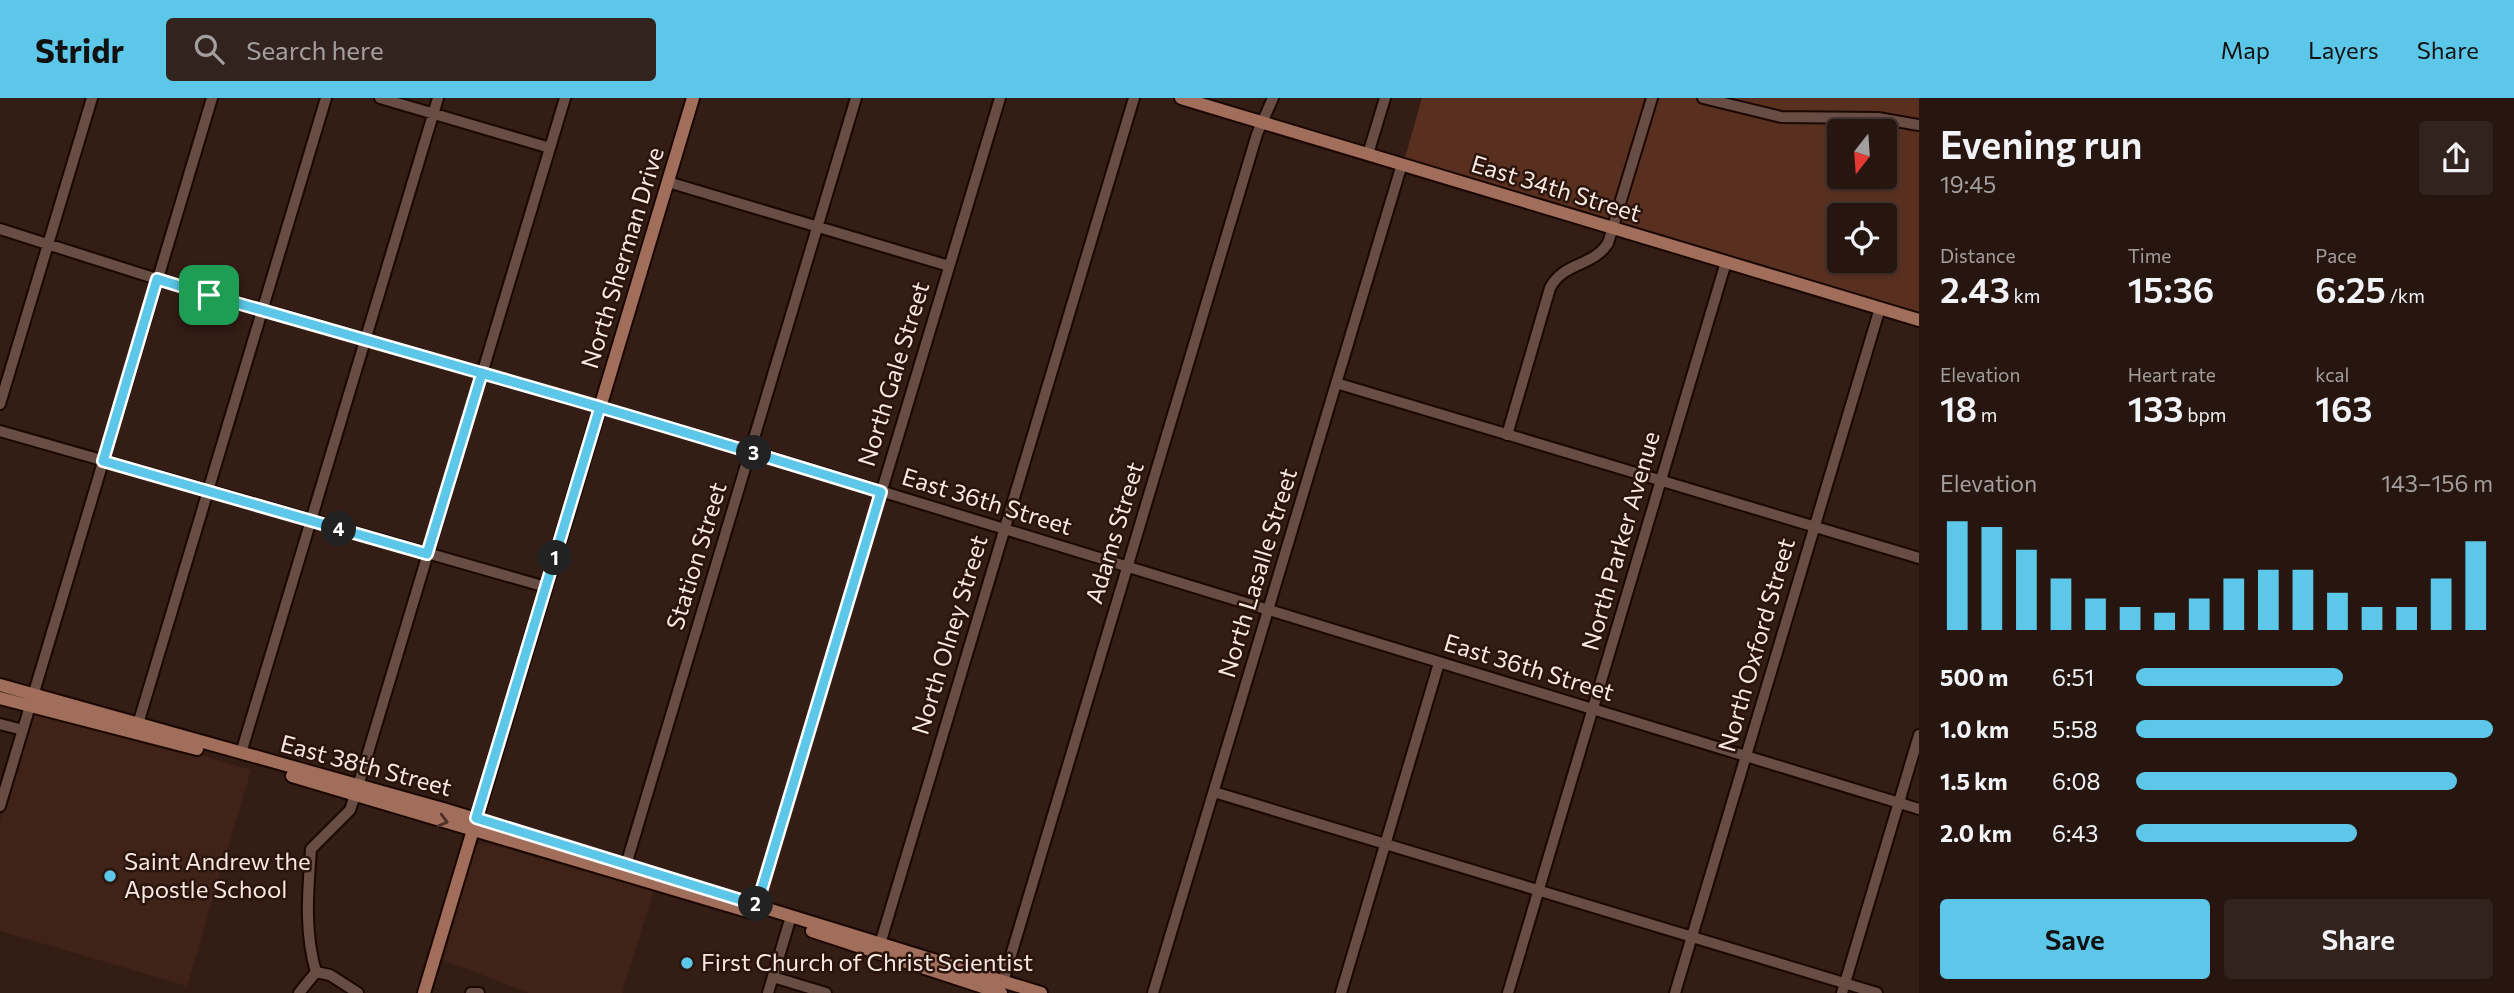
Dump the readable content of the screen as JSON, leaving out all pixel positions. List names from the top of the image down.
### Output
{
  "streets": {
    "main road": ["East 34th Street", "North Sherman Drive", "East 38th Street"],
    "street": [
      "North Gale Street",
      "East 36th Street",
      "Adams Street",
      "North Parker Avenue",
      "Station Street",
      "North Lasalle Street",
      "North Olney Street",
      "North Oxford Street"
    ]
  },
  "crossings": [
    ["East 34th Street", "Adams Street"],
    ["East 34th Street", "North Parker Avenue"],
    ["East 34th Street", "North Lasalle Street"],
    ["East 34th Street", "North Oxford Street"],
    ["North Sherman Drive", "East 36th Street"],
    ["North Sherman Drive", "East 38th Street"],
    ["North Gale Street", "East 36th Street"],
    ["North Gale Street", "East 38th Street"],
    ["East 36th Street", "Adams Street"],
    ["East 36th Street", "North Parker Avenue"],
    ["East 36th Street", "Station Street"],
    ["East 36th Street", "North Lasalle Street"],
    ["East 36th Street", "North Olney Street"],
    ["East 36th Street", "North Oxford Street"],
    ["Adams Street", "East 38th Street"],
    ["Station Street", "East 38th Street"],
    ["North Olney Street", "East 38th Street"]
  ],
  "places": ["Saint Andrew the Apostle School", "First Church of Christ Scientist"],
  "north": "bottom",
  "page": {
    "header": "Stridr",
    "search": "Search here",
    "nav": ["Map", "Layers", "Share"],
    "heading": ["Evening run", "19:45"],
    "stats": [
      ["Distance", "2.43 km"],
      ["Time", "15:36"],
      ["Pace", "6:25 /km"],
      ["Elevation", "18 m"],
      ["Heart rate", "133 bpm"],
      ["kcal", "163"]
    ],
    "pins": [
      "3",
      "4",
      "1",
      "2"
    ],
    "chart": ["Elevation", "143–156 m"],
    "list": [
      {
        "name": "500 m",
        "note": "6:51"
      },
      {
        "name": "1.0 km",
        "note": "5:58"
      },
      {
        "name": "1.5 km",
        "note": "6:08"
      },
      {
        "name": "2.0 km",
        "note": "6:43"
      }
    ],
    "buttons": ["Save", "Share"]
  }
}
